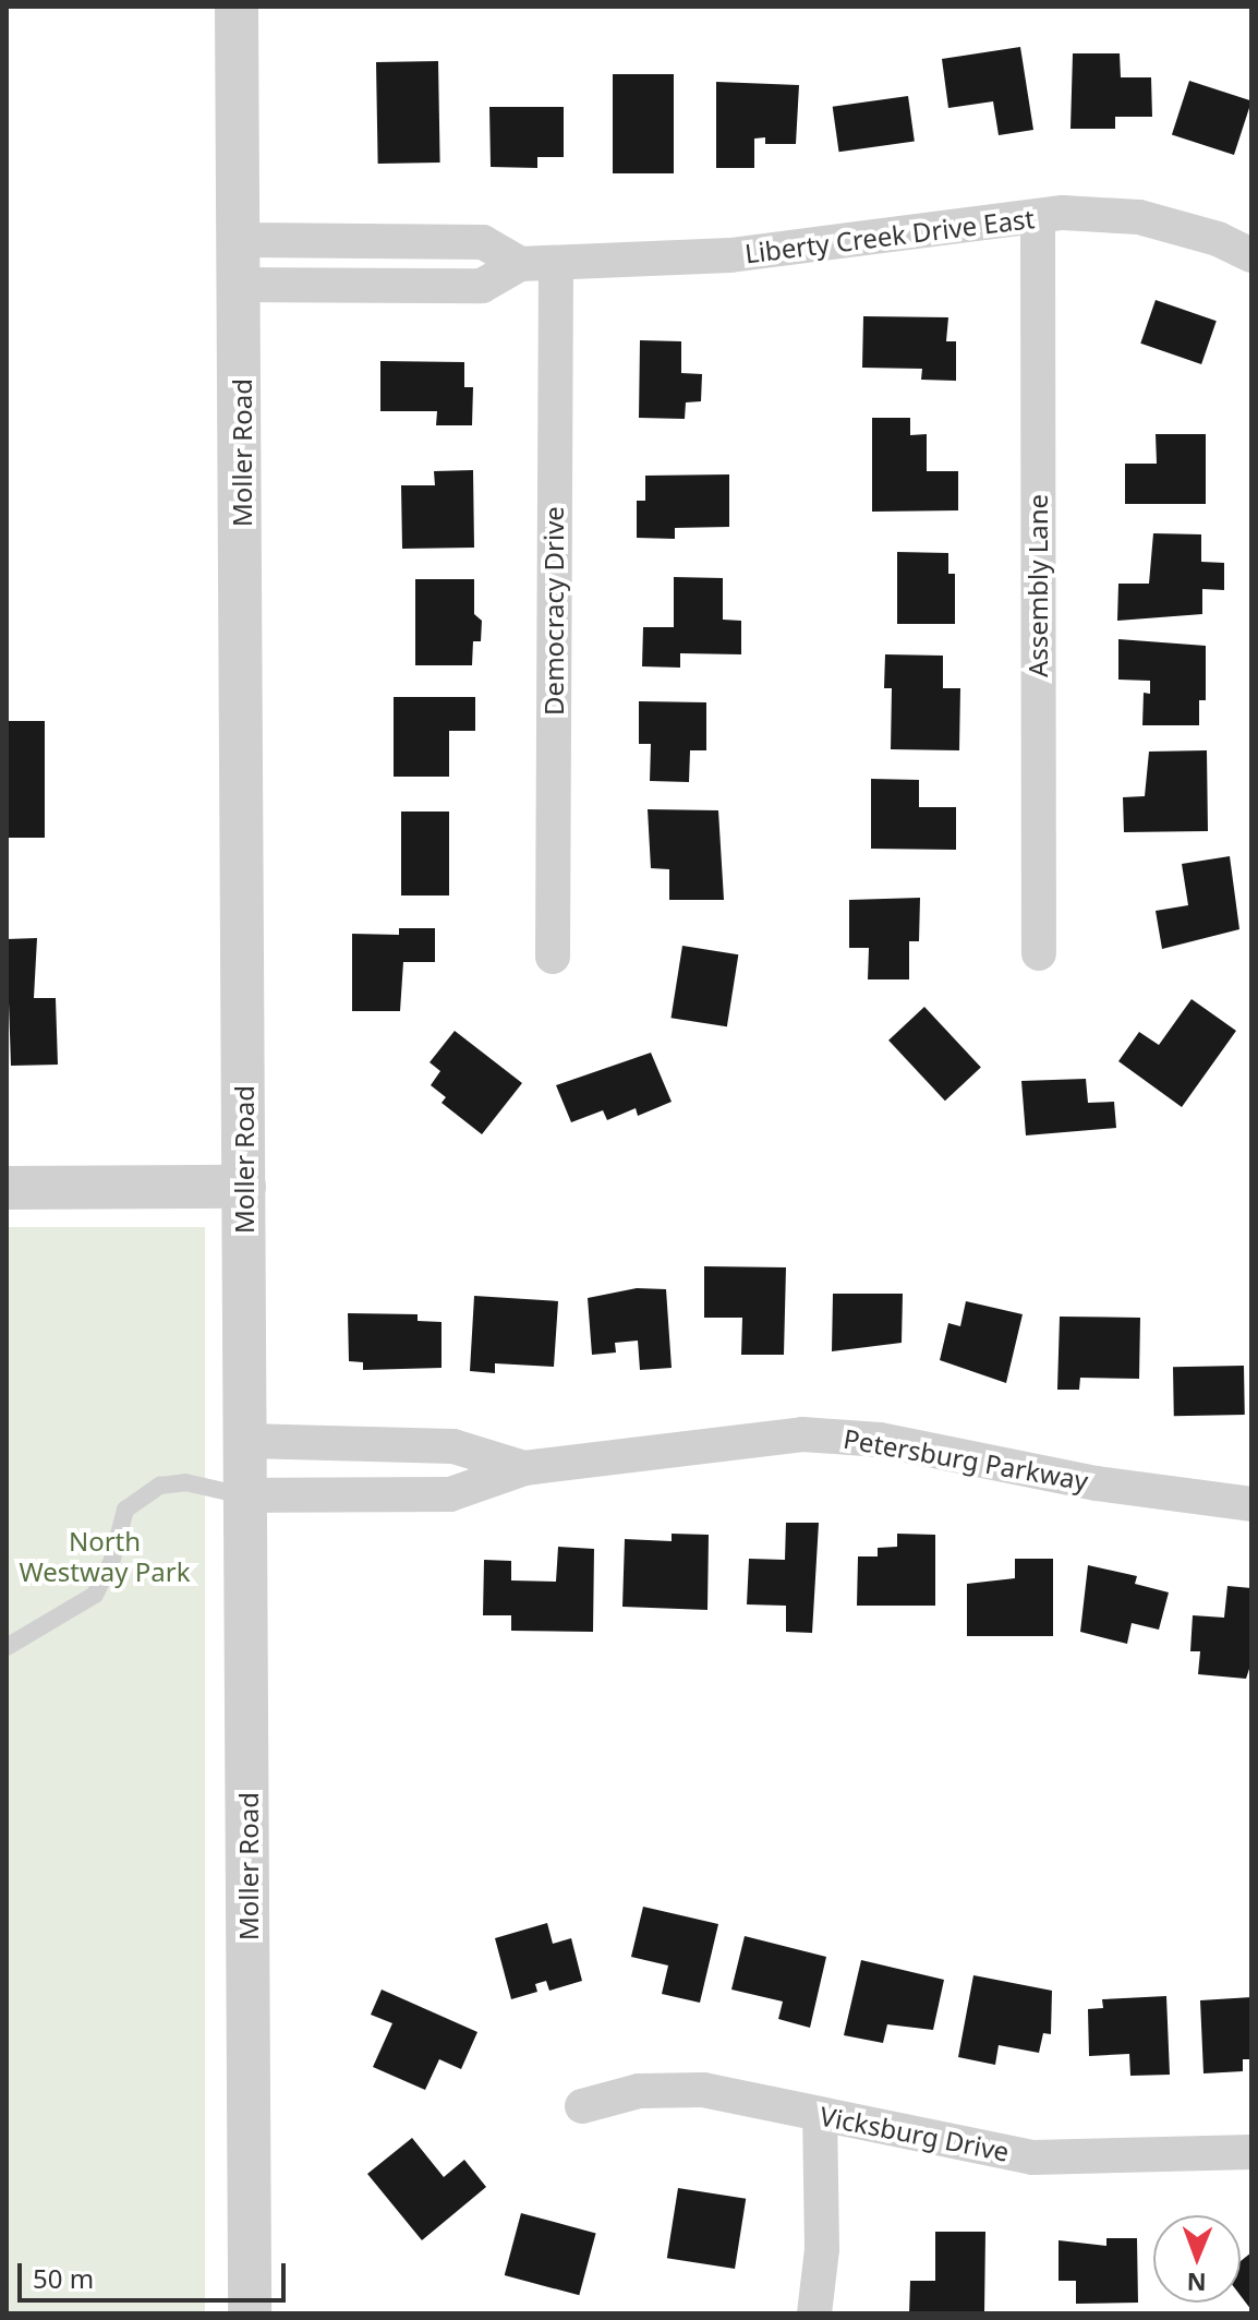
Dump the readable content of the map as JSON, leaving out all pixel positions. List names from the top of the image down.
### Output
{
  "streets": {
    "street": [
      "Liberty Creek Drive East",
      "Moller Road",
      "Assembly Lane",
      "Democracy Drive",
      "Petersburg Parkway",
      "Vicksburg Drive"
    ]
  },
  "crossings": [
    ["Liberty Creek Drive East", "Moller Road"],
    ["Liberty Creek Drive East", "Assembly Lane"],
    ["Liberty Creek Drive East", "Democracy Drive"],
    ["Moller Road", "Petersburg Parkway"]
  ],
  "parks": ["North Westway Park"],
  "scale_bar": "50 m",
  "north": "bottom"
}
